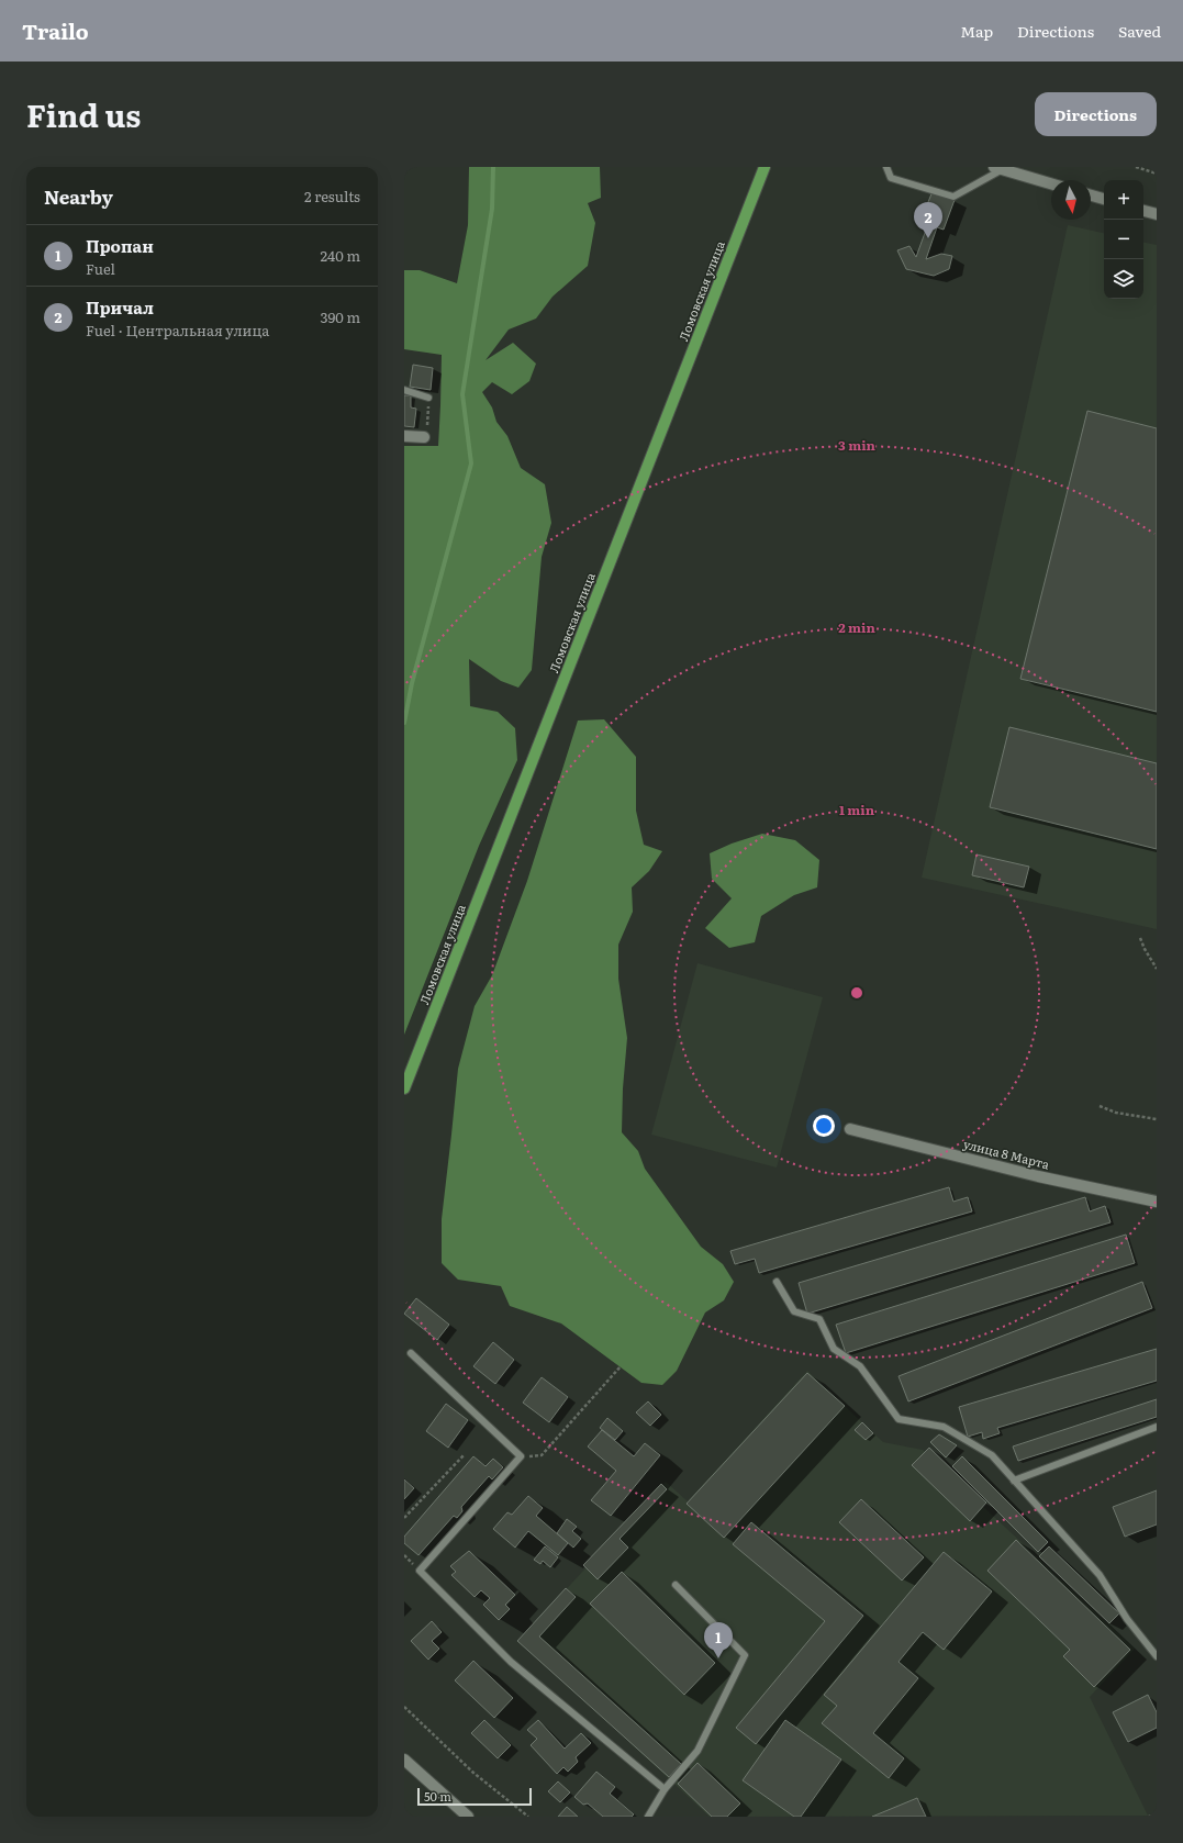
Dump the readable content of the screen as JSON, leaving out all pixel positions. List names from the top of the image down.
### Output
{
  "streets": {
    "main road": ["Ломовская улица"],
    "street": ["улица 8 Марта"]
  },
  "scale_bar": "50 m",
  "north": "bottom",
  "page": {
    "header": "Trailo",
    "nav": ["Map", "Directions", "Saved"],
    "title": "Find us",
    "buttons": "Directions",
    "heading": ["Nearby", "2 results"],
    "map_buttons": ["+", "−"],
    "pins": ["2", "1"],
    "list": [
      {
        "mark": "1",
        "name": "Пропан",
        "note": "Fuel",
        "value": "240 m"
      },
      {
        "mark": "2",
        "name": "Причал",
        "note": "Fuel · Центральная улица",
        "value": "390 m"
      }
    ],
    "scale": "50 m"
  },
  "rings": ["3 min", "2 min", "1 min"]
}
